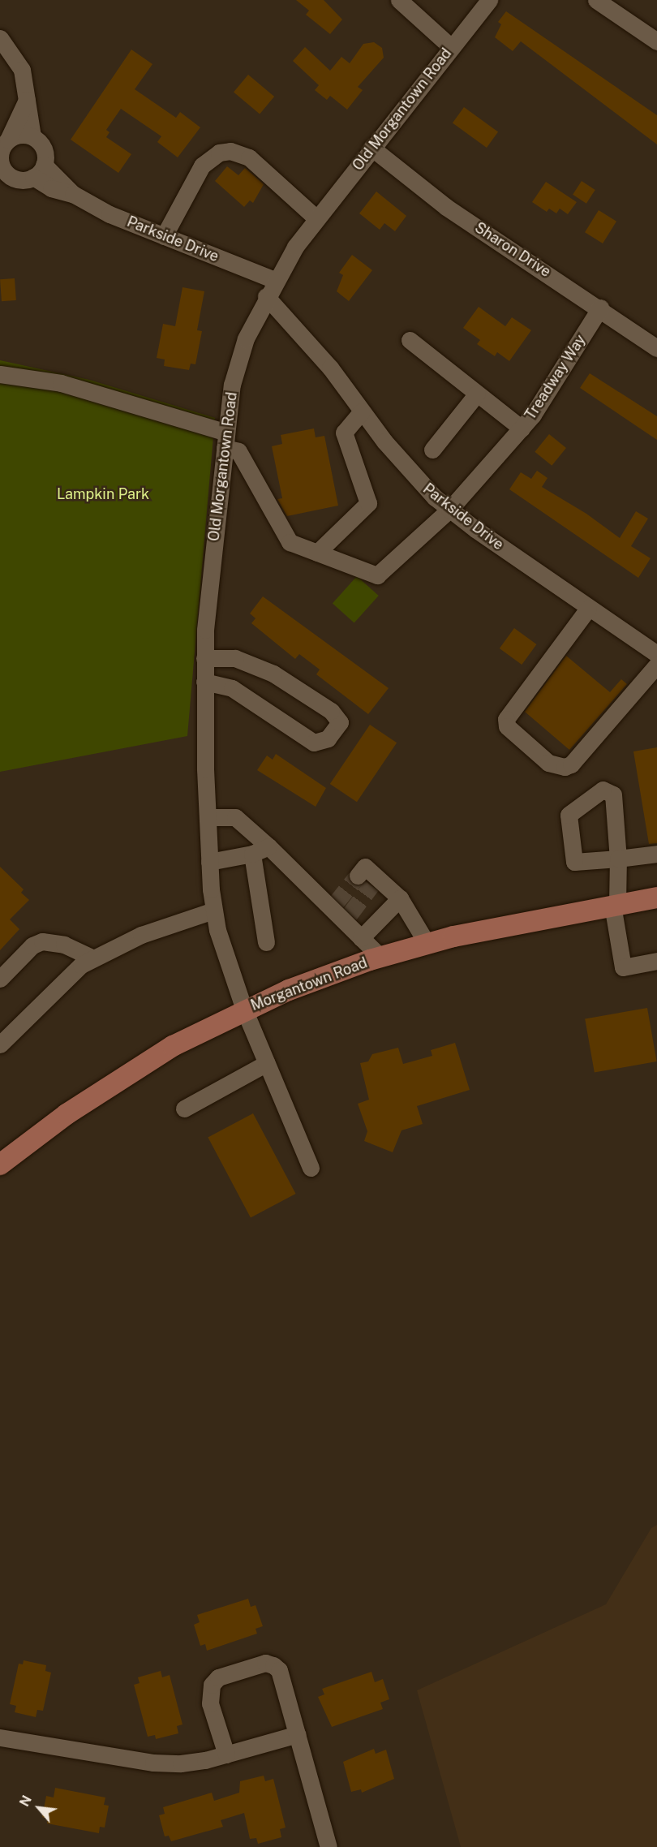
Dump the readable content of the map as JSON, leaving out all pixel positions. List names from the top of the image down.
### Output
{
  "streets": {
    "main road": ["Morgantown Road"],
    "street": [
      "Old Morgantown Road",
      "Parkside Drive",
      "Sharon Drive",
      "Treadway Way"
    ]
  },
  "crossings": [
    ["Old Morgantown Road", "Parkside Drive"],
    ["Old Morgantown Road", "Sharon Drive"],
    ["Old Morgantown Road", "Morgantown Road"],
    ["Parkside Drive", "Treadway Way"],
    ["Sharon Drive", "Treadway Way"]
  ],
  "parks": ["Lampkin Park"],
  "north": "top left"
}
